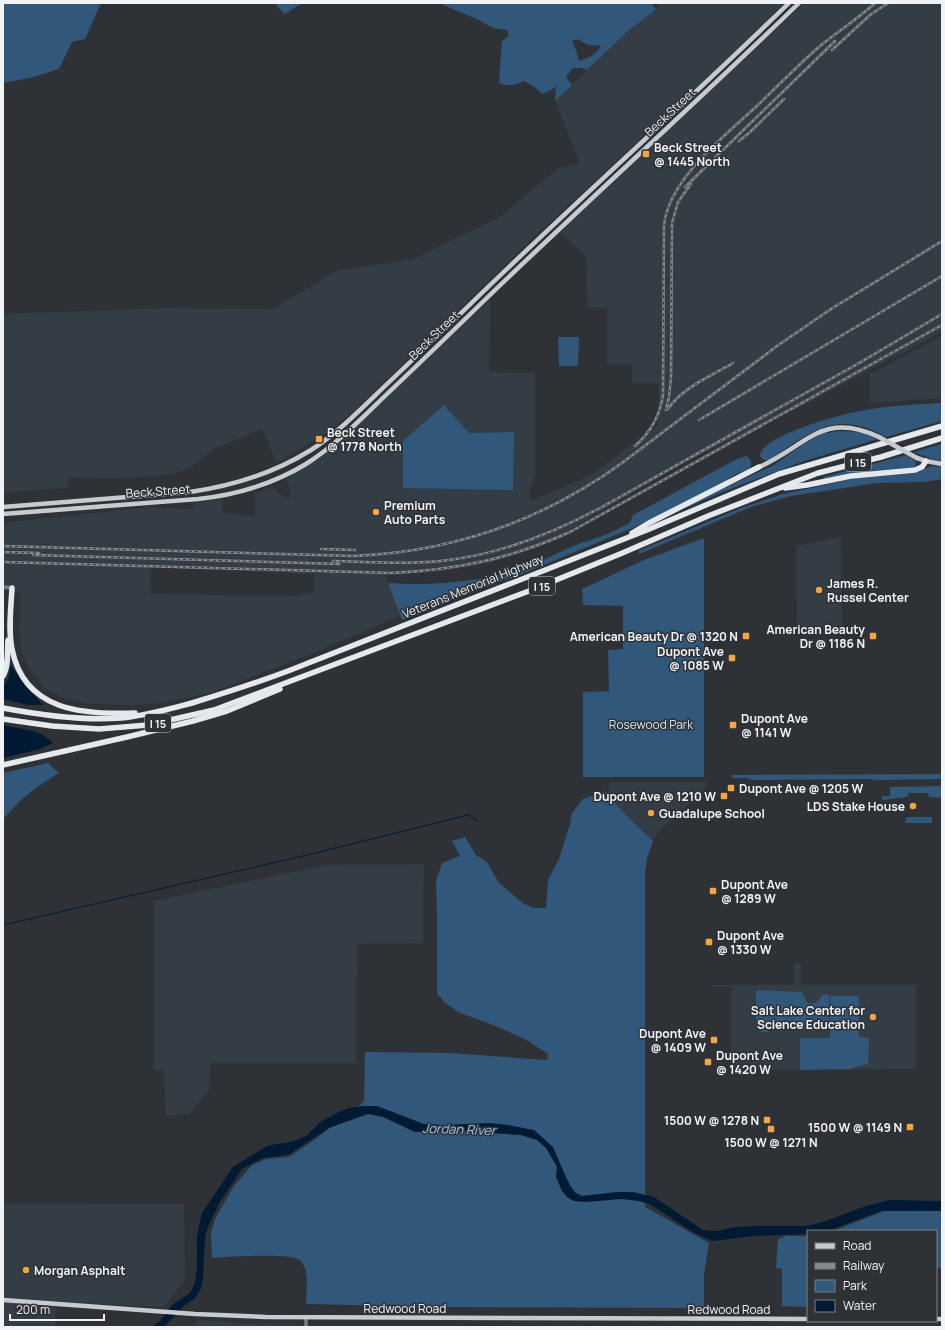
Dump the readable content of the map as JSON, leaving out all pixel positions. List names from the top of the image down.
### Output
{
  "streets": {
    "highway": ["I 15", "Veterans Memorial Highway"],
    "main road": ["Beck Street", "Redwood Road"]
  },
  "water": ["Jordan River"],
  "parks": ["Rosewood Park"],
  "places": {
    "transit": [
      "Beck Street @ 1445 North",
      "Beck Street @ 1778 North",
      "American Beauty Dr @ 1320 N",
      "American Beauty Dr @ 1186 N",
      "Dupont Ave @ 1085 W",
      "Dupont Ave @ 1141 W",
      "Dupont Ave @ 1205 W",
      "Dupont Ave @ 1210 W",
      "Dupont Ave @ 1289 W",
      "Dupont Ave @ 1330 W",
      "Dupont Ave @ 1409 W",
      "Dupont Ave @ 1420 W",
      "1500 W @ 1278 N",
      "1500 W @ 1149 N",
      "1500 W @ 1271 N"
    ],
    "other": [
      "Premium Auto Parts",
      "James R. Russel Center",
      "LDS Stake House",
      "Guadalupe School",
      "Salt Lake Center for Science Education",
      "Morgan Asphalt"
    ]
  },
  "legend": [
    "Road",
    "Railway",
    "Park",
    "Water"
  ],
  "scale_bar": "200 m"
}
